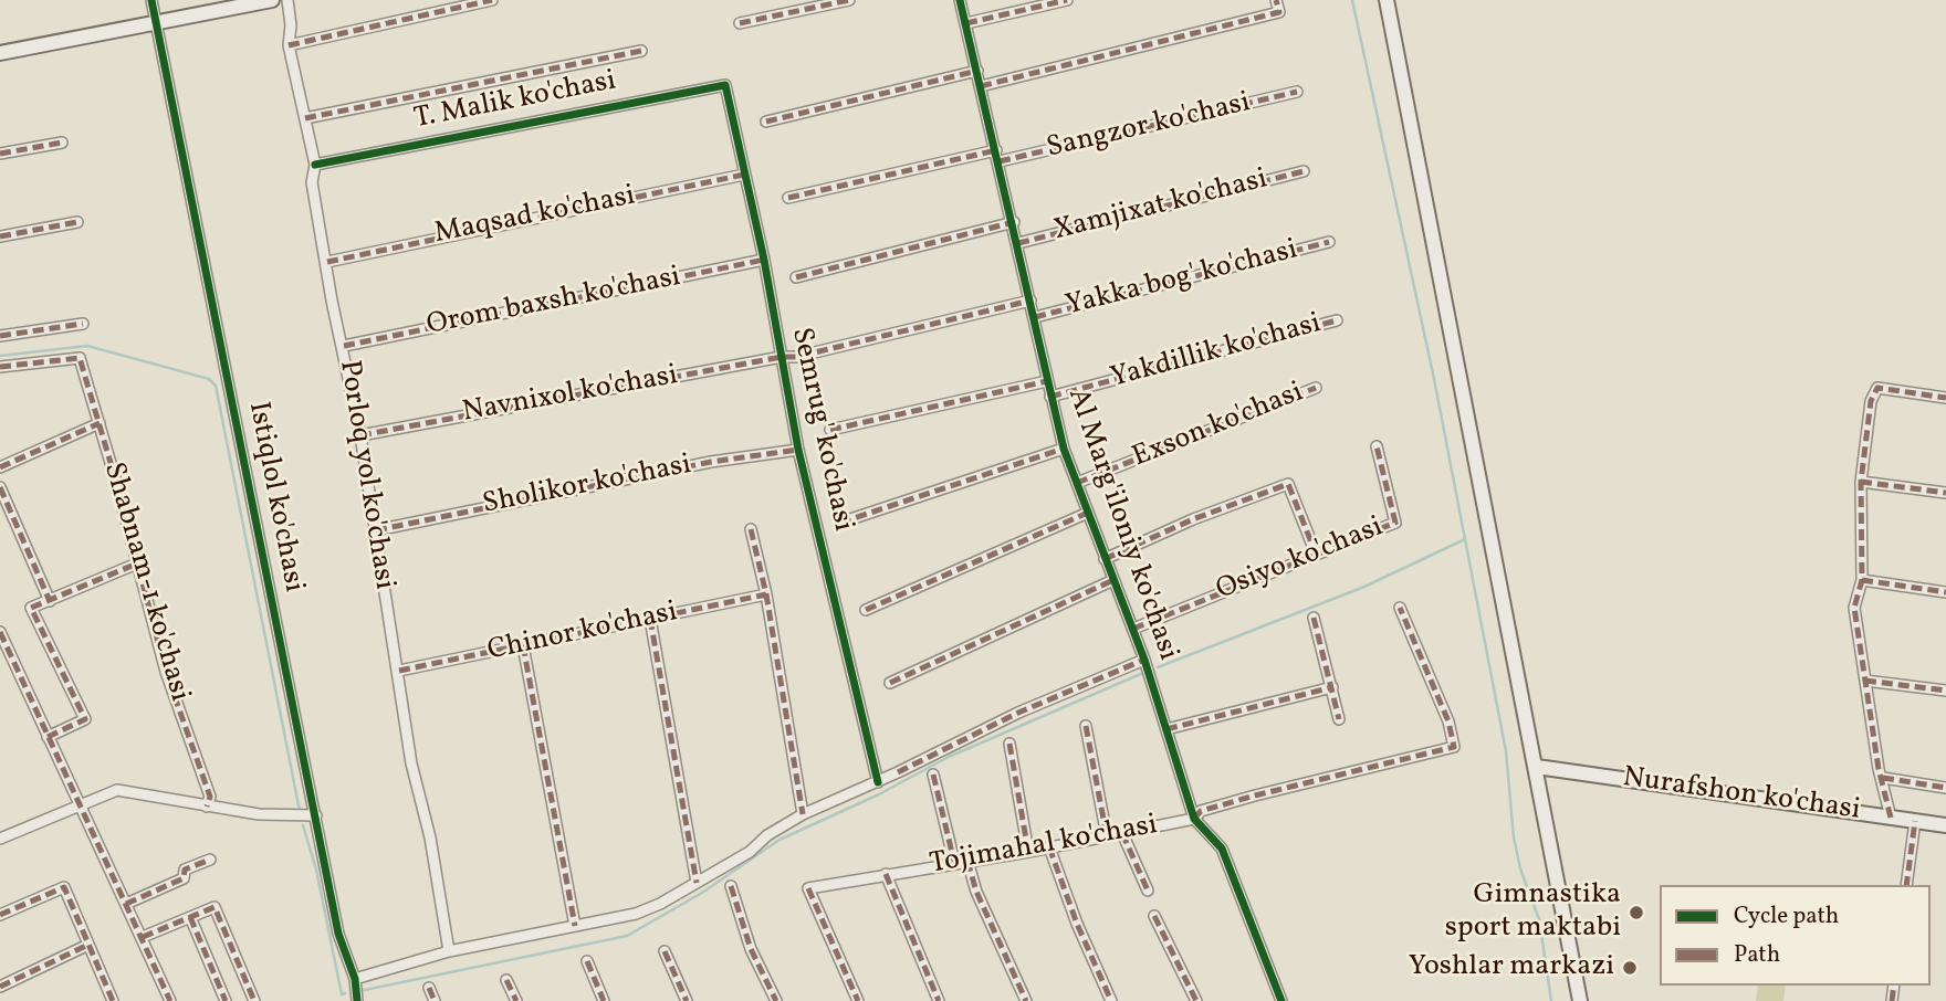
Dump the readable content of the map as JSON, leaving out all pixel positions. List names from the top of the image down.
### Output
{
  "streets": {
    "main road": ["Nurafshon ko'chasi"],
    "street": [
      "T. Malik ko'chasi",
      "Sangzor ko'chasi",
      "Xamjixat ko'chasi",
      "Maqsad ko'chasi",
      "Yakka bog' ko'chasi",
      "Orom baxsh ko'chasi",
      "Yakdillik ko'chasi",
      "Navnixol ko'chasi",
      "Exson ko'chasi",
      "Semrug' ko'chasi",
      "Porloq yol ko'chasi",
      "Sholikor ko'chasi",
      "Istiqlol ko'chasi",
      "Al Marg'iloniy ko'chasi",
      "Osiyo ko'chasi",
      "Shabnam-1 ko'chasi",
      "Chinor ko'chasi",
      "Tojimahal ko'chasi"
    ]
  },
  "crossings": [
    ["T. Malik ko'chasi", "Semrug' ko'chasi"],
    ["T. Malik ko'chasi", "Porloq yol ko'chasi"],
    ["Sangzor ko'chasi", "Al Marg'iloniy ko'chasi"],
    ["Xamjixat ko'chasi", "Al Marg'iloniy ko'chasi"],
    ["Maqsad ko'chasi", "Semrug' ko'chasi"],
    ["Maqsad ko'chasi", "Porloq yol ko'chasi"],
    ["Yakka bog' ko'chasi", "Navnixol ko'chasi"],
    ["Yakka bog' ko'chasi", "Semrug' ko'chasi"],
    ["Yakka bog' ko'chasi", "Al Marg'iloniy ko'chasi"],
    ["Orom baxsh ko'chasi", "Semrug' ko'chasi"],
    ["Orom baxsh ko'chasi", "Porloq yol ko'chasi"],
    ["Yakdillik ko'chasi", "Al Marg'iloniy ko'chasi"],
    ["Navnixol ko'chasi", "Semrug' ko'chasi"],
    ["Navnixol ko'chasi", "Porloq yol ko'chasi"],
    ["Exson ko'chasi", "Al Marg'iloniy ko'chasi"],
    ["Semrug' ko'chasi", "Sholikor ko'chasi"],
    ["Porloq yol ko'chasi", "Sholikor ko'chasi"],
    ["Porloq yol ko'chasi", "Chinor ko'chasi"],
    ["Al Marg'iloniy ko'chasi", "Osiyo ko'chasi"],
    ["Al Marg'iloniy ko'chasi", "Tojimahal ko'chasi"]
  ],
  "places": ["Gimnastika sport maktabi", "Yoshlar markazi"],
  "legend": ["Cycle path", "Path"]
}
